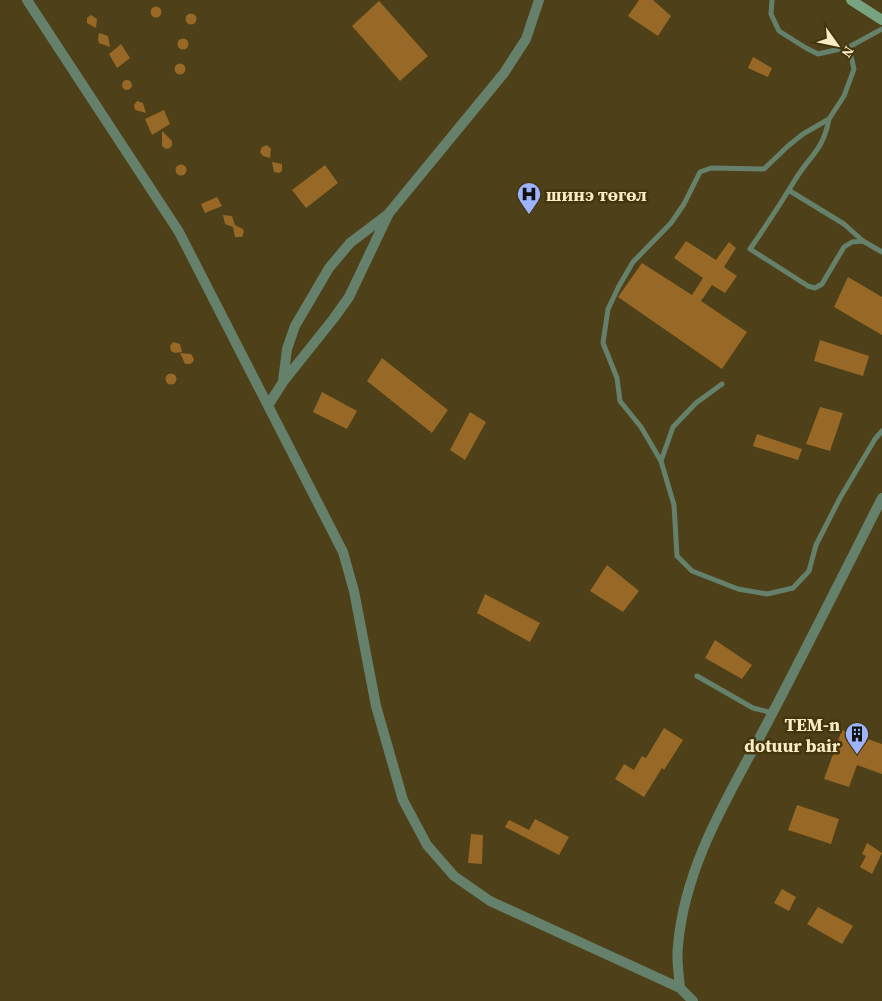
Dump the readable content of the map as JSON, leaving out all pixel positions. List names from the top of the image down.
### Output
{
  "places": {
    "hospital": ["шинэ төгөл"],
    "building": ["TEM-n dotuur bair"]
  },
  "north": "bottom right"
}
